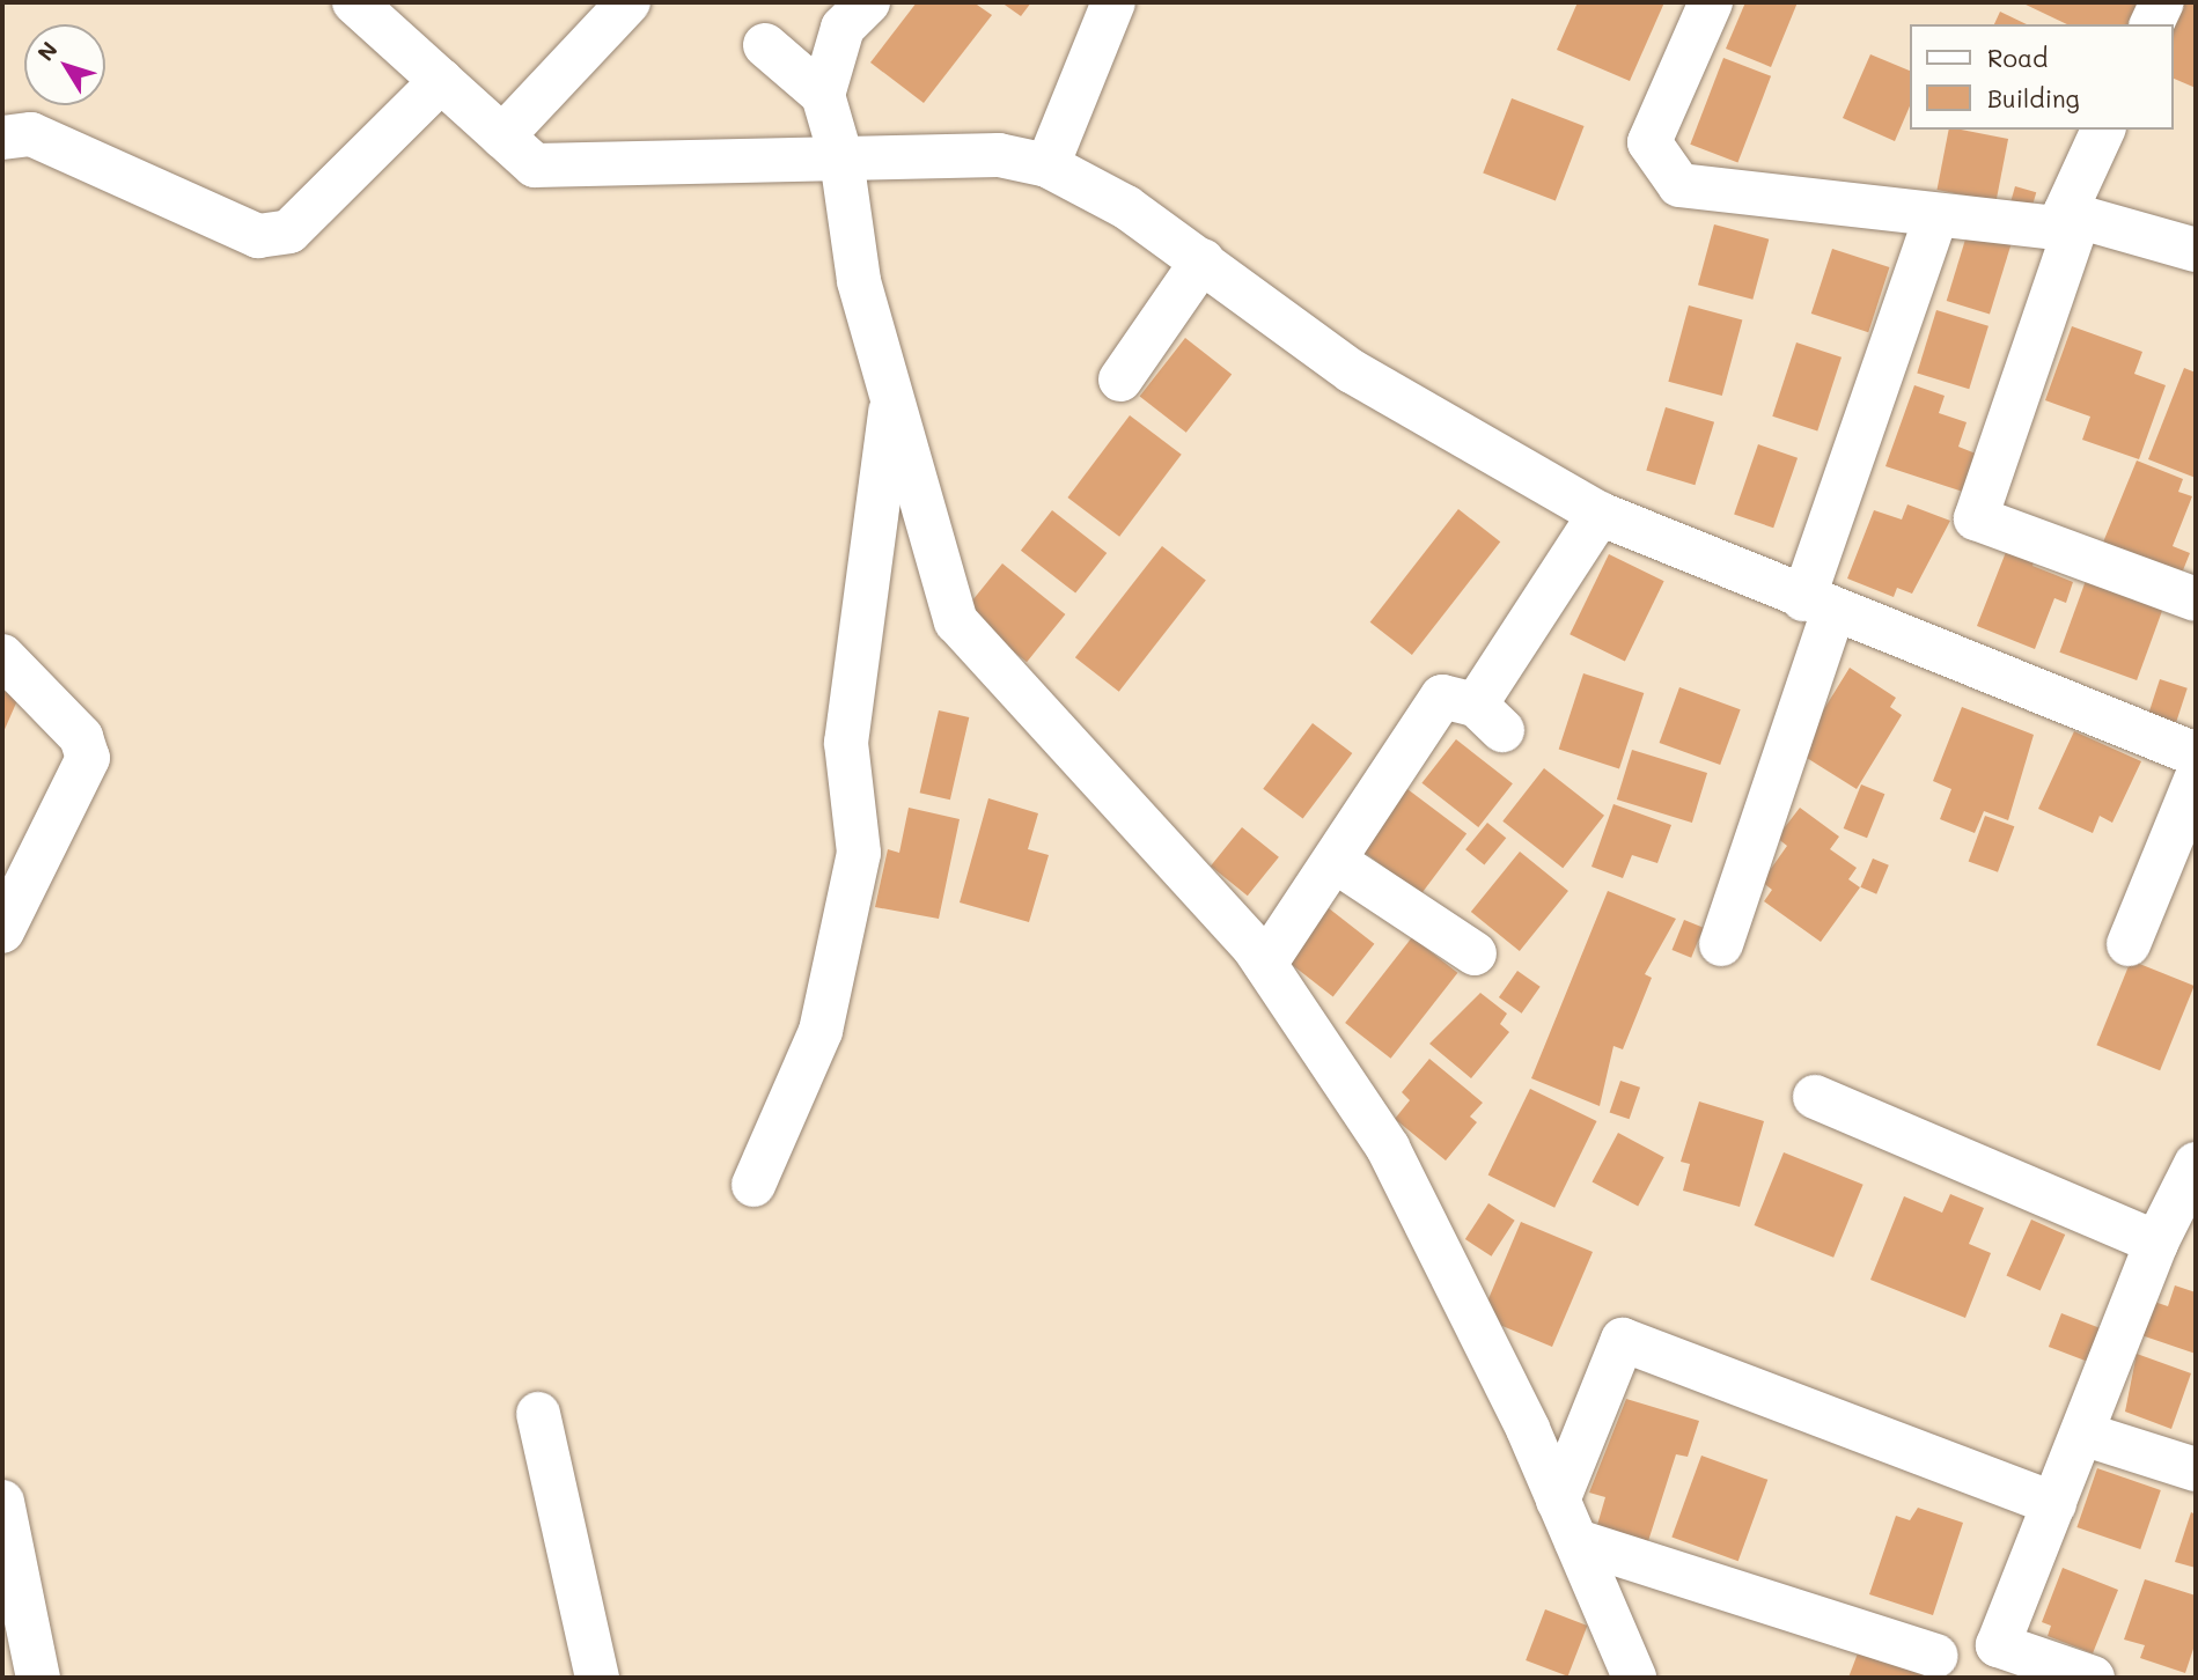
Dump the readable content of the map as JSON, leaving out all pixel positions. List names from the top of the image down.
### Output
{
  "legend": ["Road", "Building"],
  "north": "top left"
}
